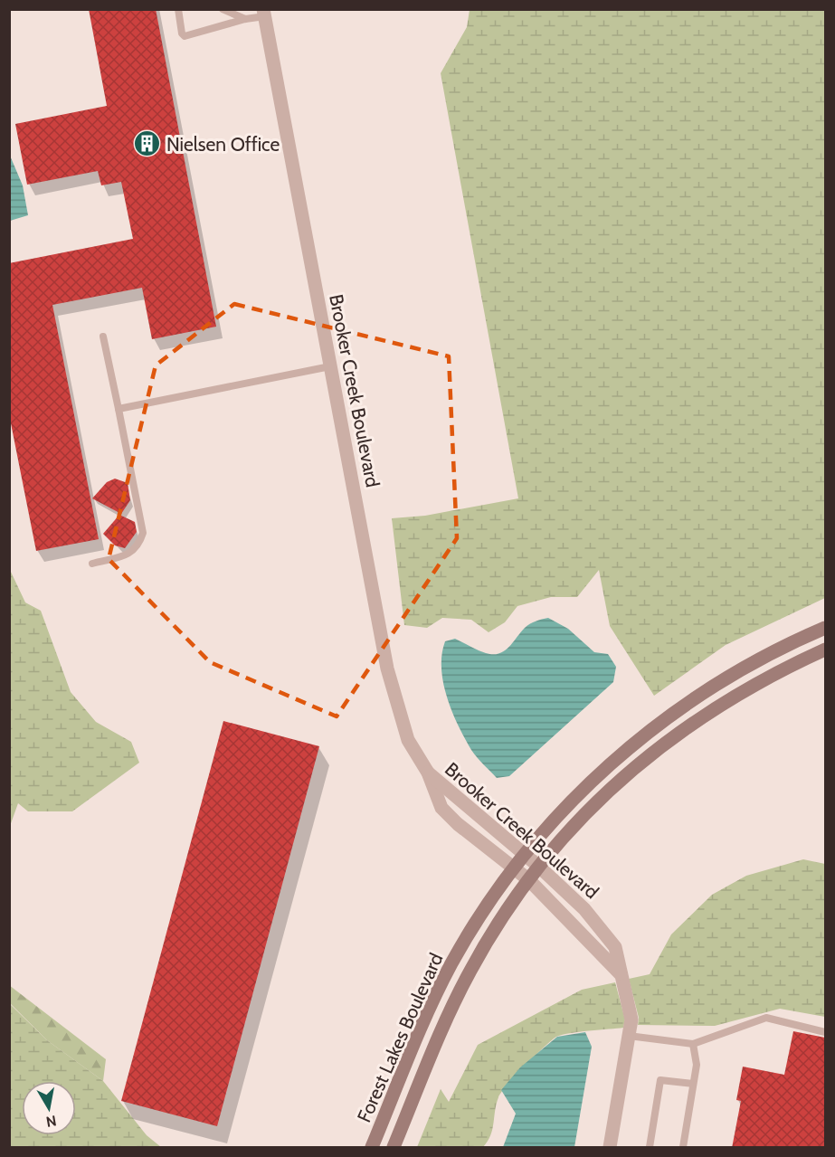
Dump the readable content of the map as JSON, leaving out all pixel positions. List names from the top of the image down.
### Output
{
  "streets": {
    "main road": ["Forest Lakes Boulevard"],
    "street": ["Brooker Creek Boulevard"]
  },
  "crossings": [
    ["Brooker Creek Boulevard", "Forest Lakes Boulevard"]
  ],
  "places": {
    "building": ["Nielsen Office"]
  },
  "north": "bottom"
}
